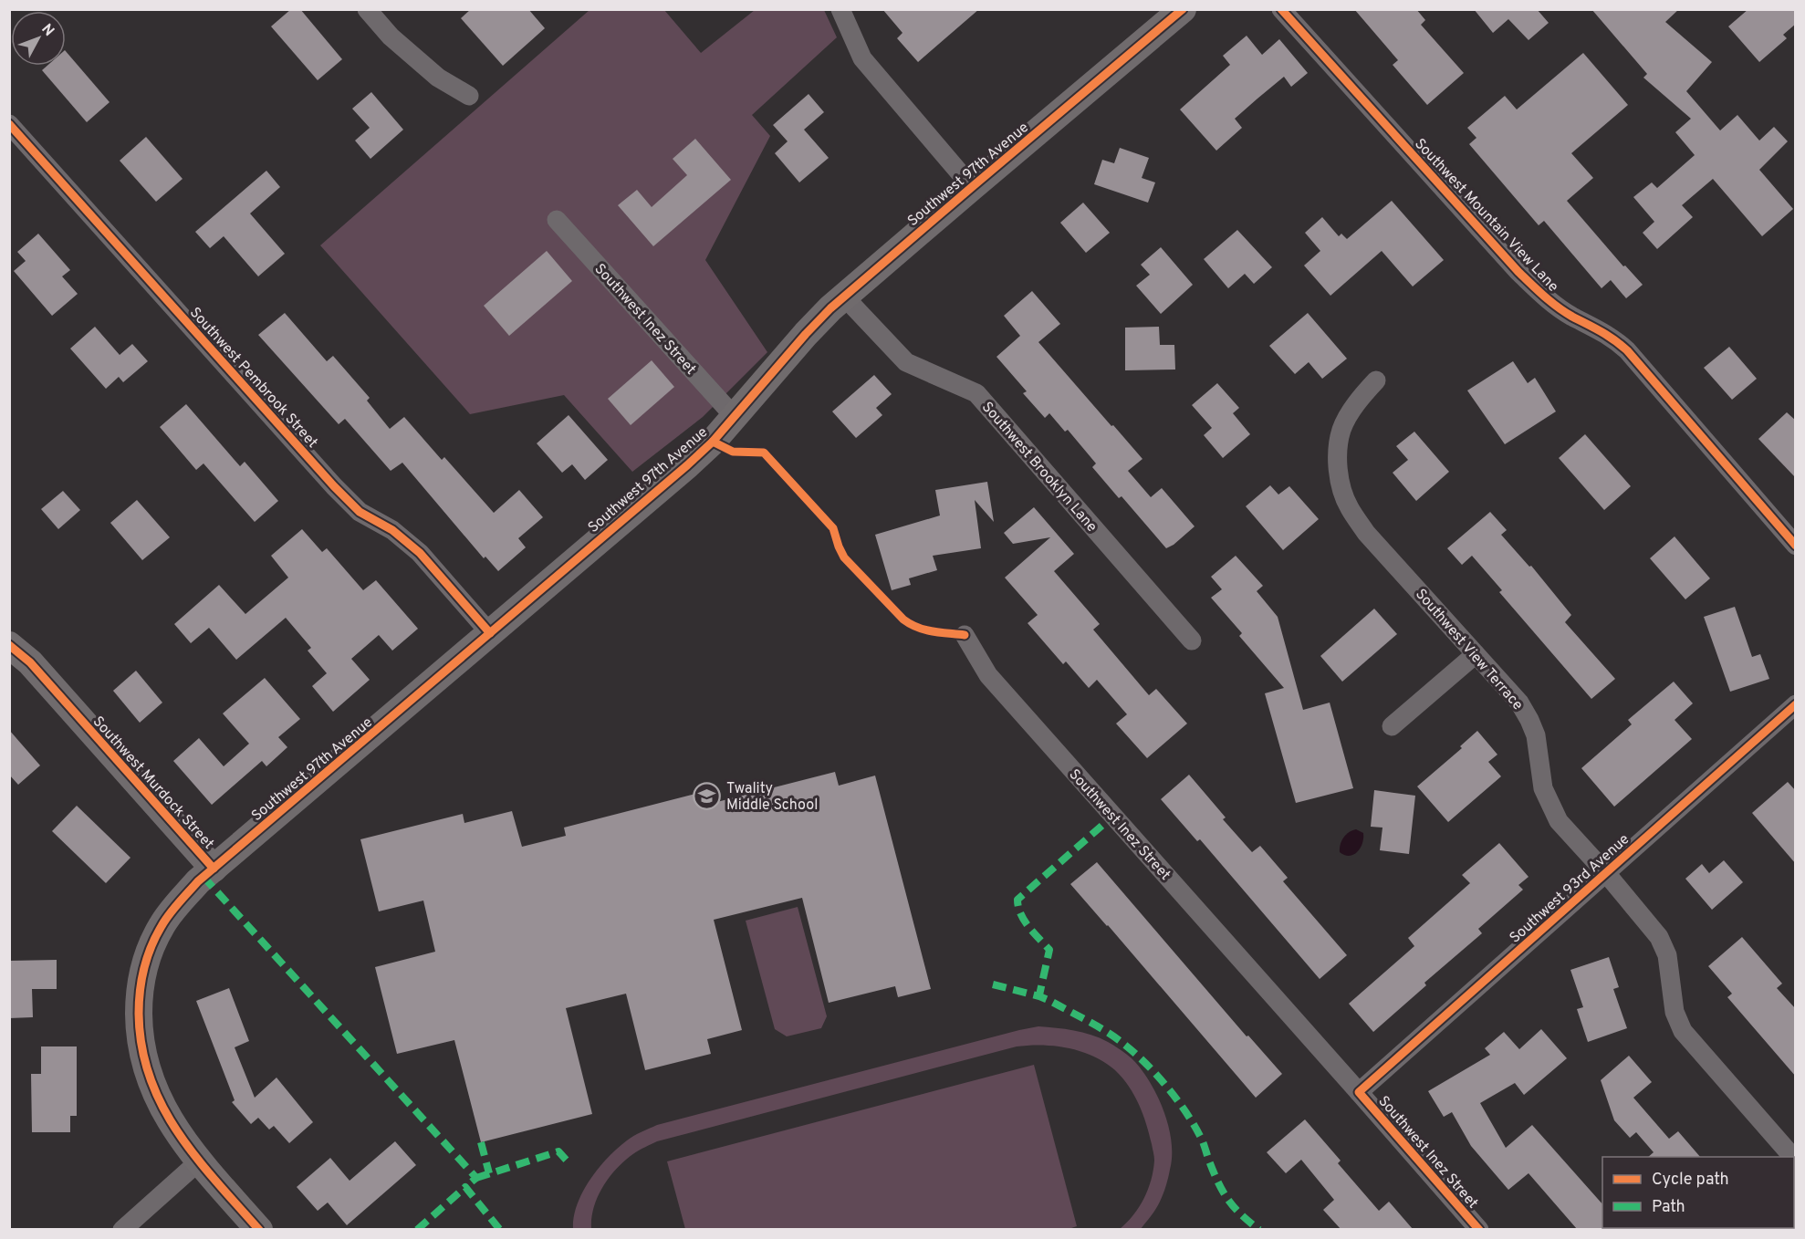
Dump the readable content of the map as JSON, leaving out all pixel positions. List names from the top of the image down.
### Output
{
  "streets": {
    "street": [
      "Southwest 97th Avenue",
      "Southwest Mountain View Lane",
      "Southwest Inez Street",
      "Southwest Pembrook Street",
      "Southwest Brooklyn Lane",
      "Southwest View Terrace",
      "Southwest Murdock Street",
      "Southwest 93rd Avenue"
    ]
  },
  "crossings": [
    ["Southwest 97th Avenue", "Southwest Inez Street"],
    ["Southwest 97th Avenue", "Southwest Pembrook Street"],
    ["Southwest 97th Avenue", "Southwest Brooklyn Lane"],
    ["Southwest 97th Avenue", "Southwest Murdock Street"],
    ["Southwest Inez Street", "Southwest 93rd Avenue"],
    ["Southwest View Terrace", "Southwest 93rd Avenue"]
  ],
  "places": {
    "school or university": ["Twality Middle School"]
  },
  "legend": ["Cycle path", "Path"],
  "north": "top right"
}
